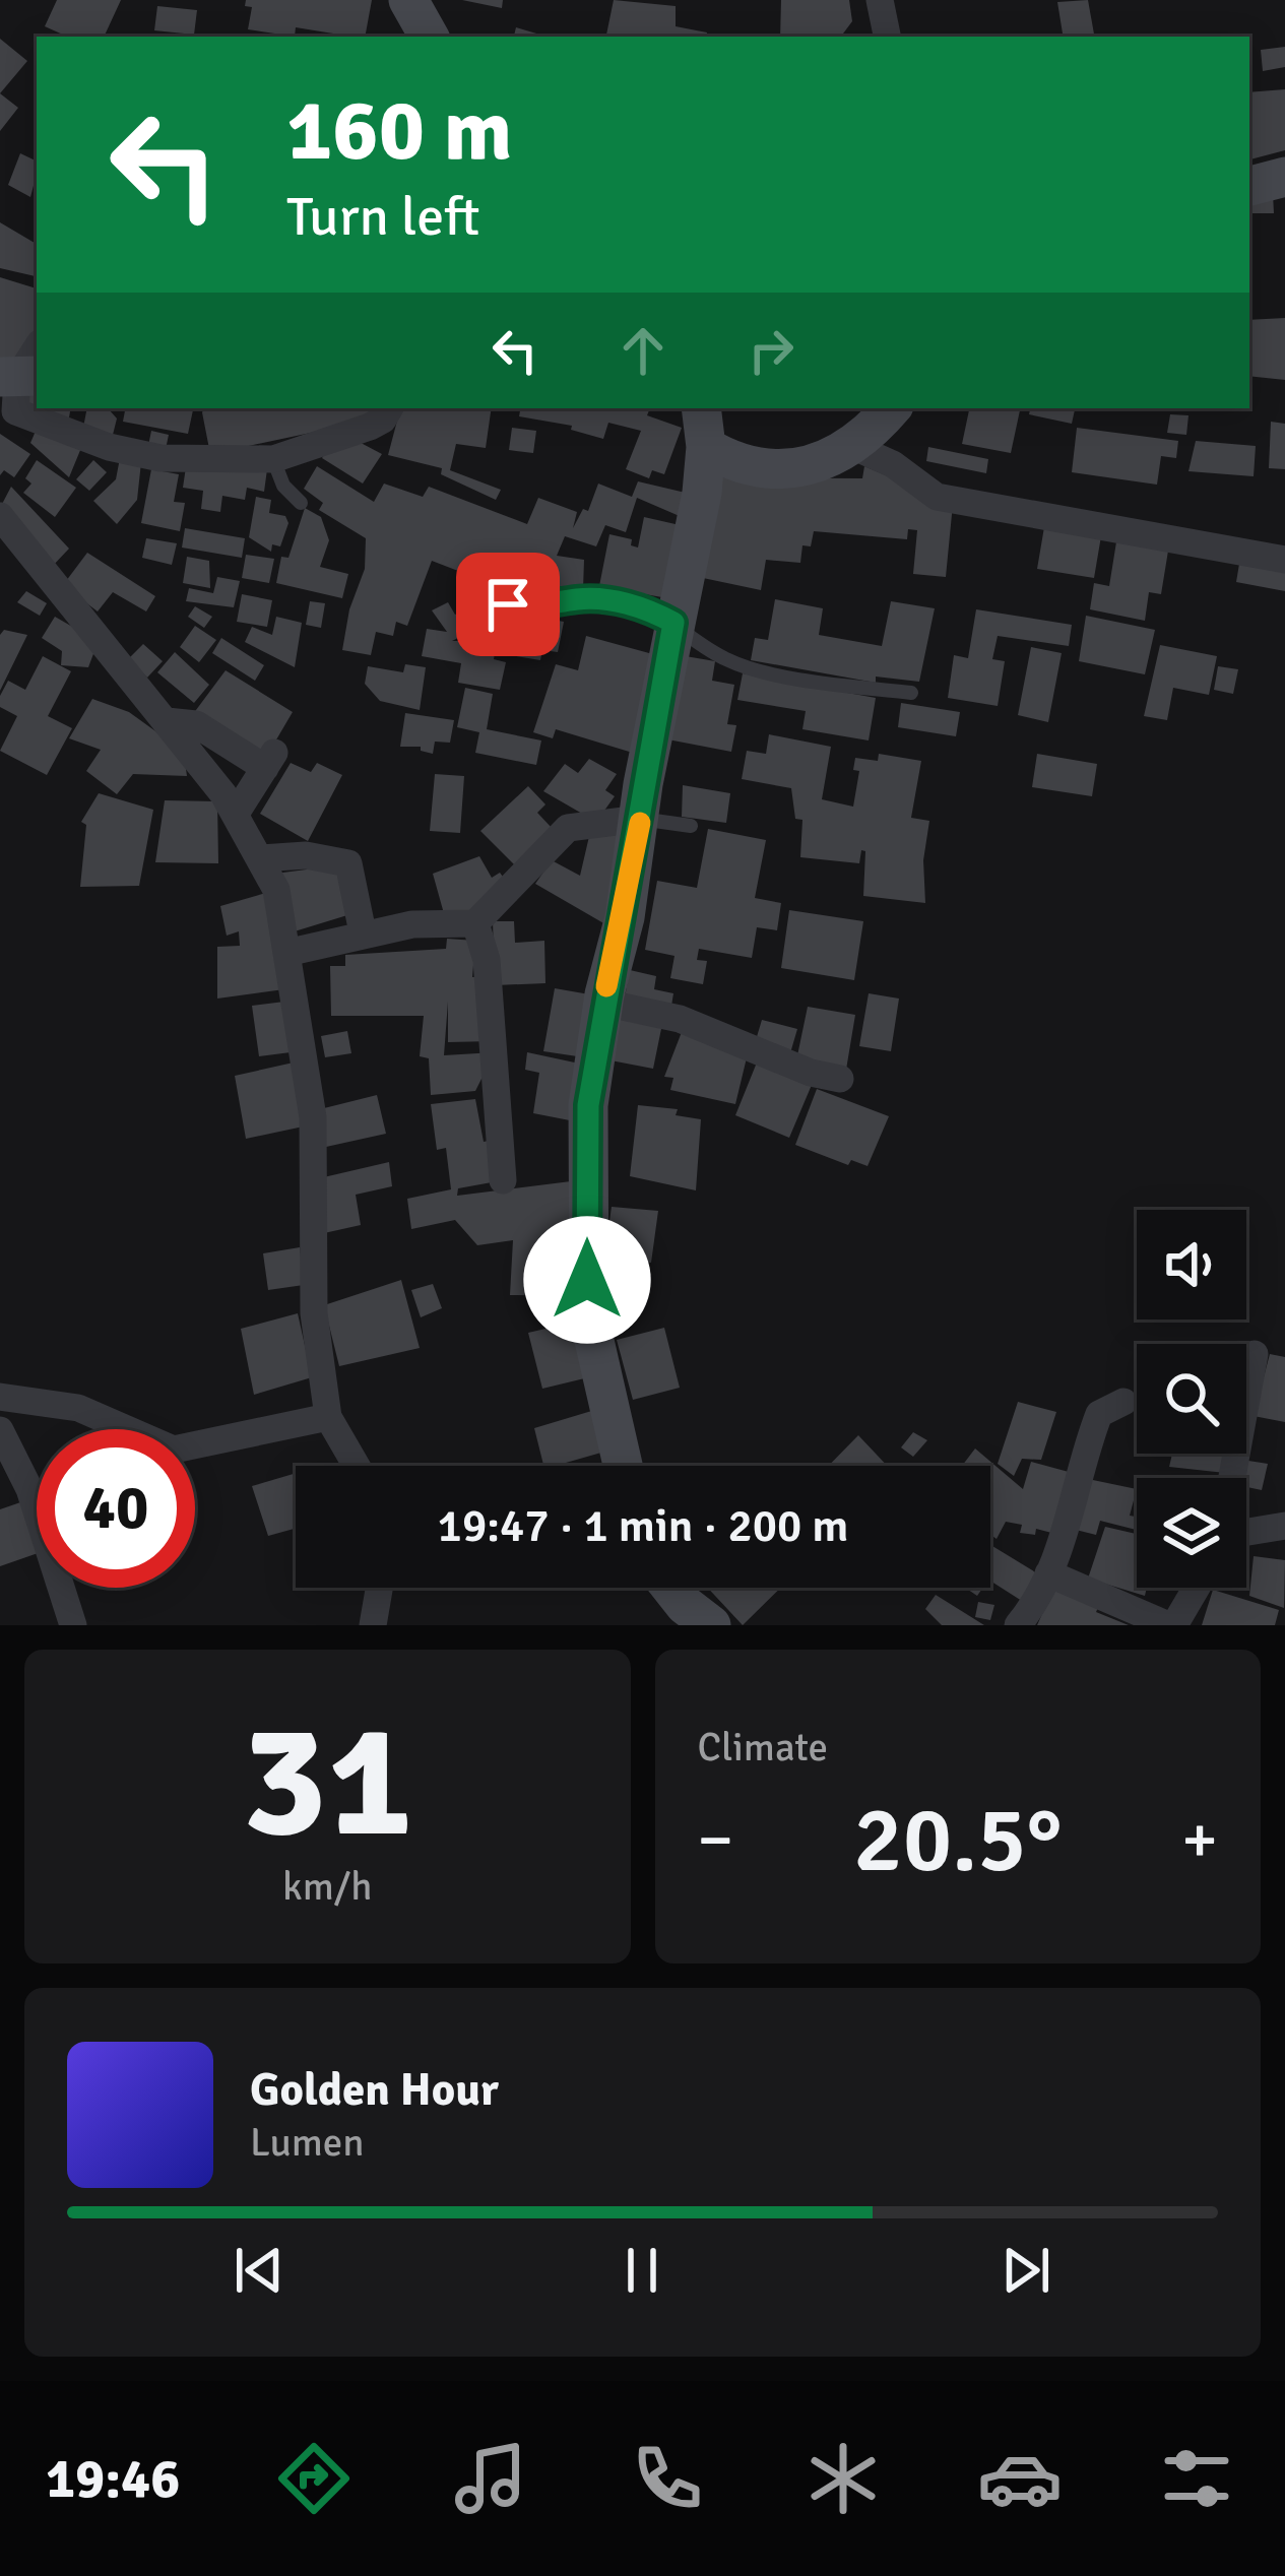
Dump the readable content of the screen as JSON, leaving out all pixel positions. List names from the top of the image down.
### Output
{
  "page": {
    "turn": ["160 m", "Turn left"],
    "limit": "40",
    "trip": "19:47 · 1 min · 200 m",
    "tile": [
      ["31", "km/h"],
      "Climate"
    ],
    "heat": ["−", "20.5°", "+"],
    "song": ["Golden Hour", "Lumen"],
    "tabs": "19:46"
  }
}
